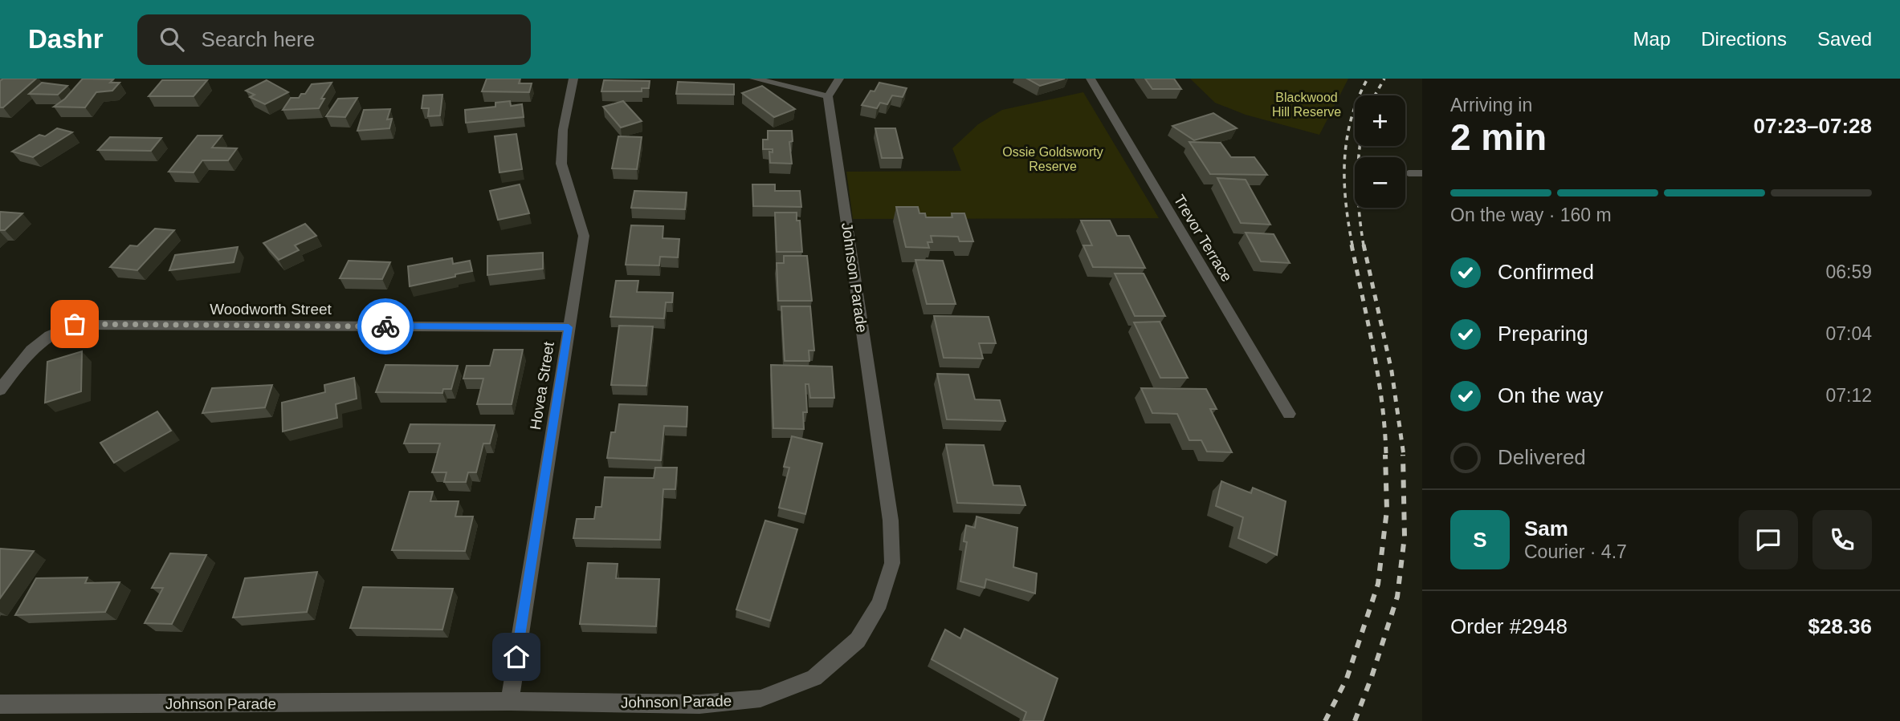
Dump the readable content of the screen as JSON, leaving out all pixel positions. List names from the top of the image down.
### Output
{
  "streets": {
    "street": [
      "Trevor Terrace",
      "Johnson Parade",
      "Woodworth Street",
      "Hovea Street"
    ]
  },
  "crossings": [
    ["Johnson Parade", "Hovea Street"],
    ["Woodworth Street", "Hovea Street"]
  ],
  "parks": ["Blackwood Hill Reserve", "Ossie Goldsworty Reserve"],
  "page": {
    "header": "Dashr",
    "search": "Search here",
    "nav": ["Map", "Directions", "Saved"],
    "heading": ["2 min", "Arriving in", "07:23–07:28"],
    "panel": [
      "Sam",
      "Courier · 4.7",
      "Order #2948",
      "$28.36"
    ],
    "map_buttons": ["+", "−"],
    "bar": "On the way · 160 m",
    "list": [
      ["Confirmed", "06:59"],
      ["Preparing", "07:04"],
      ["On the way", "07:12"],
      "Delivered"
    ],
    "round": "S"
  }
}
